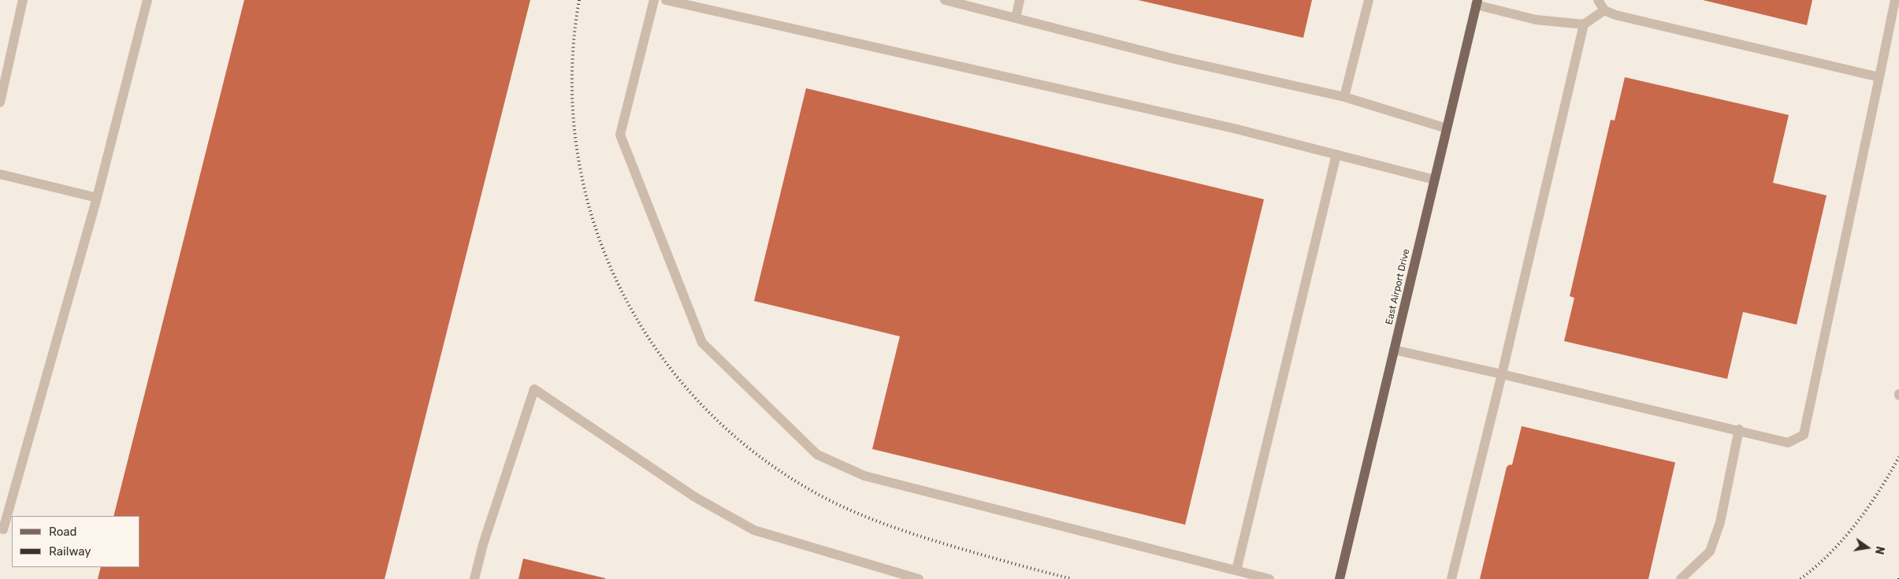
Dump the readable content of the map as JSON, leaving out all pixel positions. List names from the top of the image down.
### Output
{
  "streets": {
    "main road": ["East Airport Drive"]
  },
  "legend": ["Road", "Railway"],
  "north": "right"
}
